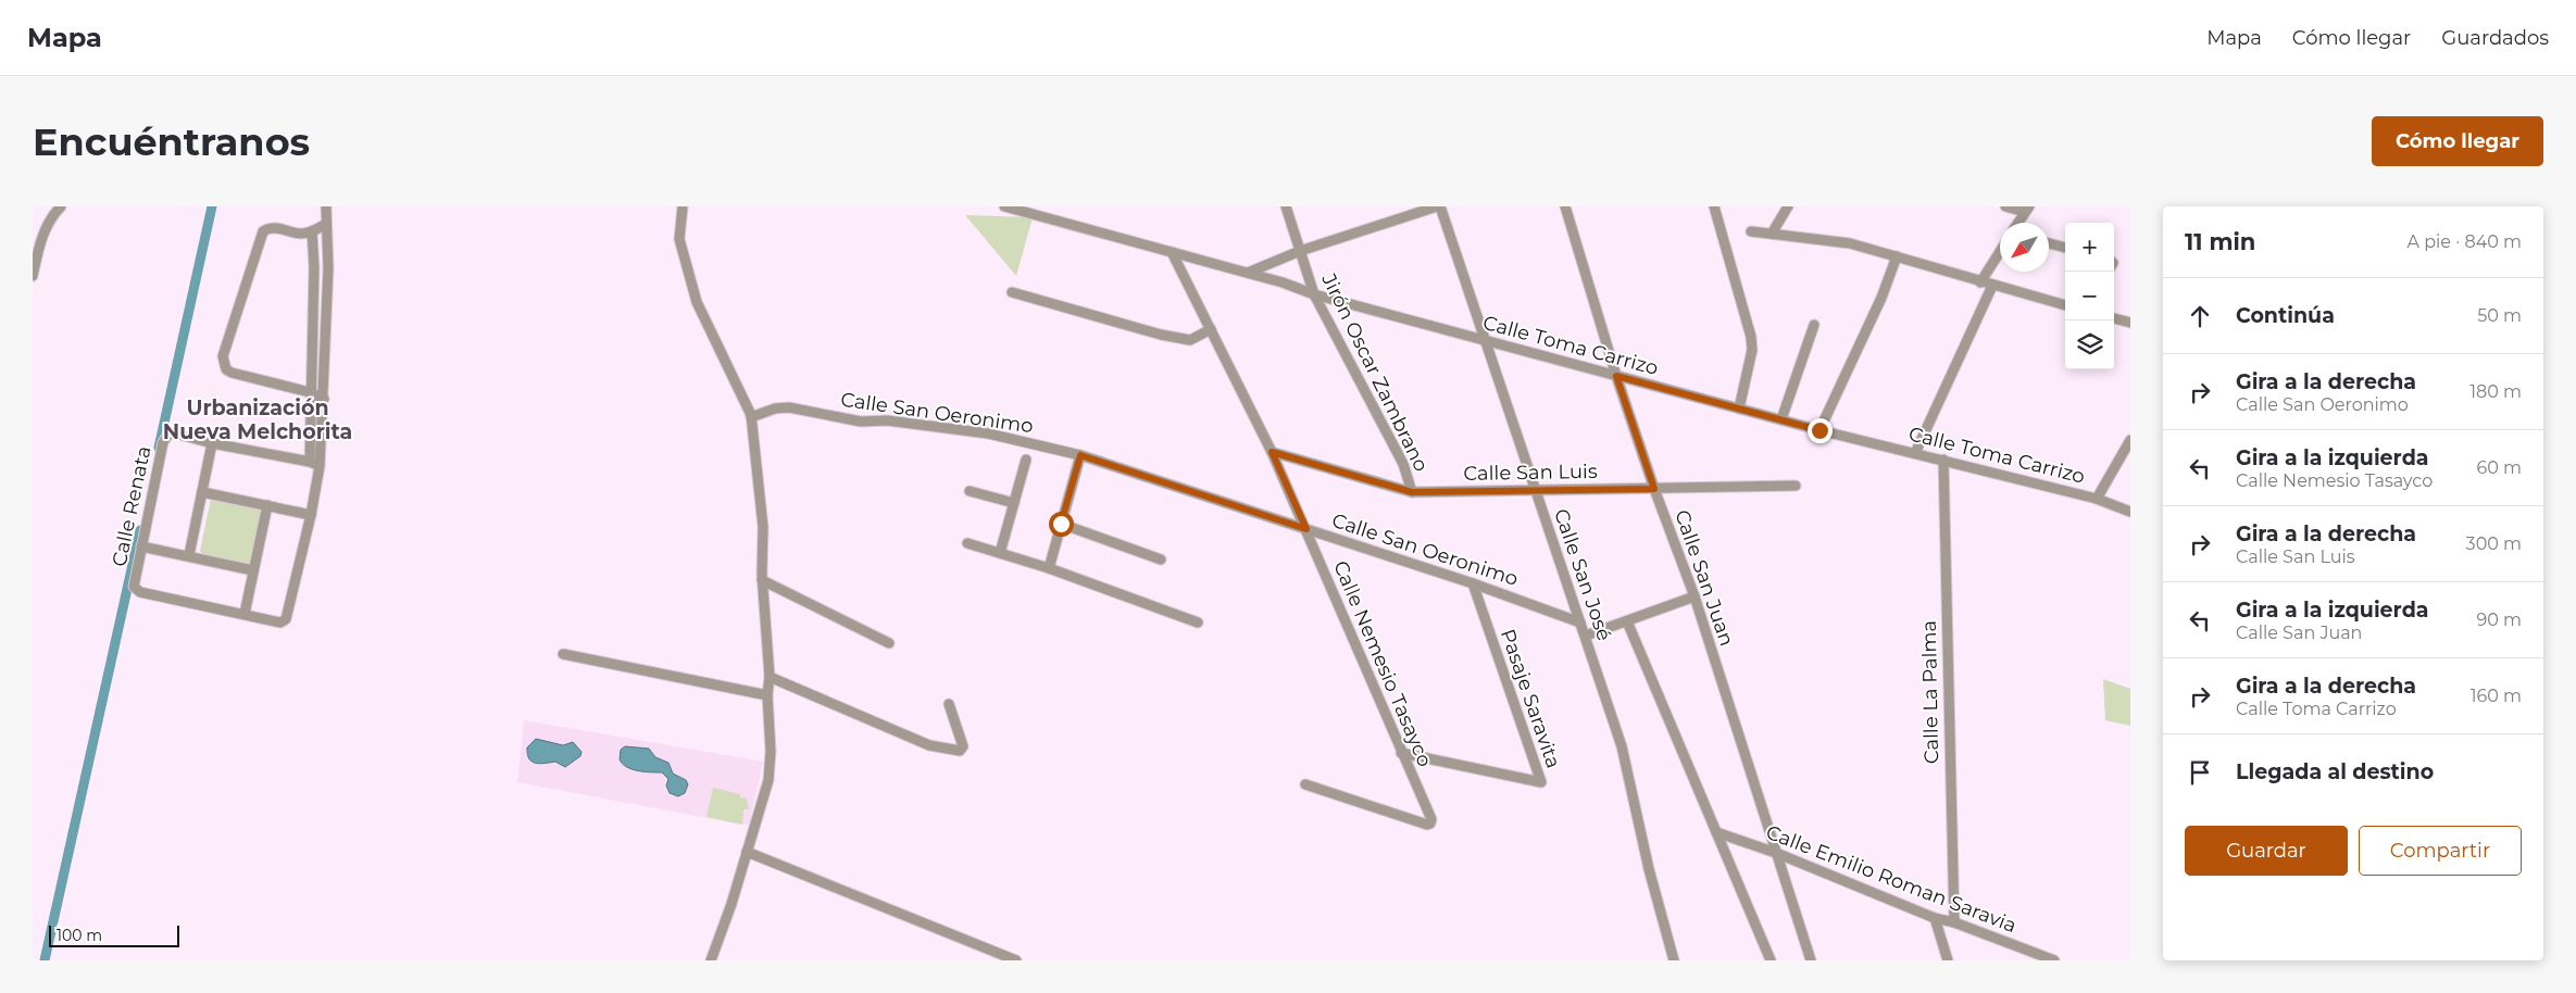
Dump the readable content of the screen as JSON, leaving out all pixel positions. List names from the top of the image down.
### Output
{
  "streets": {
    "street": [
      "Calle Toma Carrizo",
      "Jirón Oscar Zambrano",
      "Calle San Oeronimo",
      "Calle San Luis",
      "Calle Renata",
      "Calle San José",
      "Calle San Juan",
      "Calle Nemesio Tasayco",
      "Calle La Palma",
      "Pasaje Saravita",
      "Calle Emilio Roman Saravia"
    ]
  },
  "crossings": [
    ["Calle Toma Carrizo", "Jirón Oscar Zambrano"],
    ["Calle Toma Carrizo", "Calle San José"],
    ["Calle Toma Carrizo", "Calle San Juan"],
    ["Calle Toma Carrizo", "Calle Nemesio Tasayco"],
    ["Calle Toma Carrizo", "Calle La Palma"],
    ["Jirón Oscar Zambrano", "Calle San Luis"],
    ["Calle San Oeronimo", "Calle San José"],
    ["Calle San Oeronimo", "Calle Nemesio Tasayco"],
    ["Calle San Oeronimo", "Pasaje Saravita"],
    ["Calle San Luis", "Calle San José"],
    ["Calle San Luis", "Calle San Juan"],
    ["Calle San Luis", "Calle Nemesio Tasayco"],
    ["Calle San Juan", "Calle Emilio Roman Saravia"],
    ["Calle Nemesio Tasayco", "Pasaje Saravita"],
    ["Calle La Palma", "Calle Emilio Roman Saravia"]
  ],
  "districts": ["Urbanización Nueva Melchorita"],
  "scale_bar": "100 m",
  "north": "bottom left",
  "page": {
    "header": "Mapa",
    "nav": ["Mapa", "Cómo llegar", "Guardados"],
    "buttons": [
      "Cómo llegar",
      ["Guardar", "Compartir"]
    ],
    "title": "Encuéntranos",
    "heading": ["11 min", "A pie · 840 m"],
    "map_buttons": ["+", "−"],
    "list": [
      ["Continúa", "50 m"],
      ["Gira a la derecha", "Calle San Oeronimo", "180 m"],
      ["Gira a la izquierda", "Calle Nemesio Tasayco", "60 m"],
      ["Gira a la derecha", "Calle San Luis", "300 m"],
      ["Gira a la izquierda", "Calle San Juan", "90 m"],
      ["Gira a la derecha", "Calle Toma Carrizo", "160 m"],
      "Llegada al destino"
    ],
    "scale": "100 m"
  }
}
